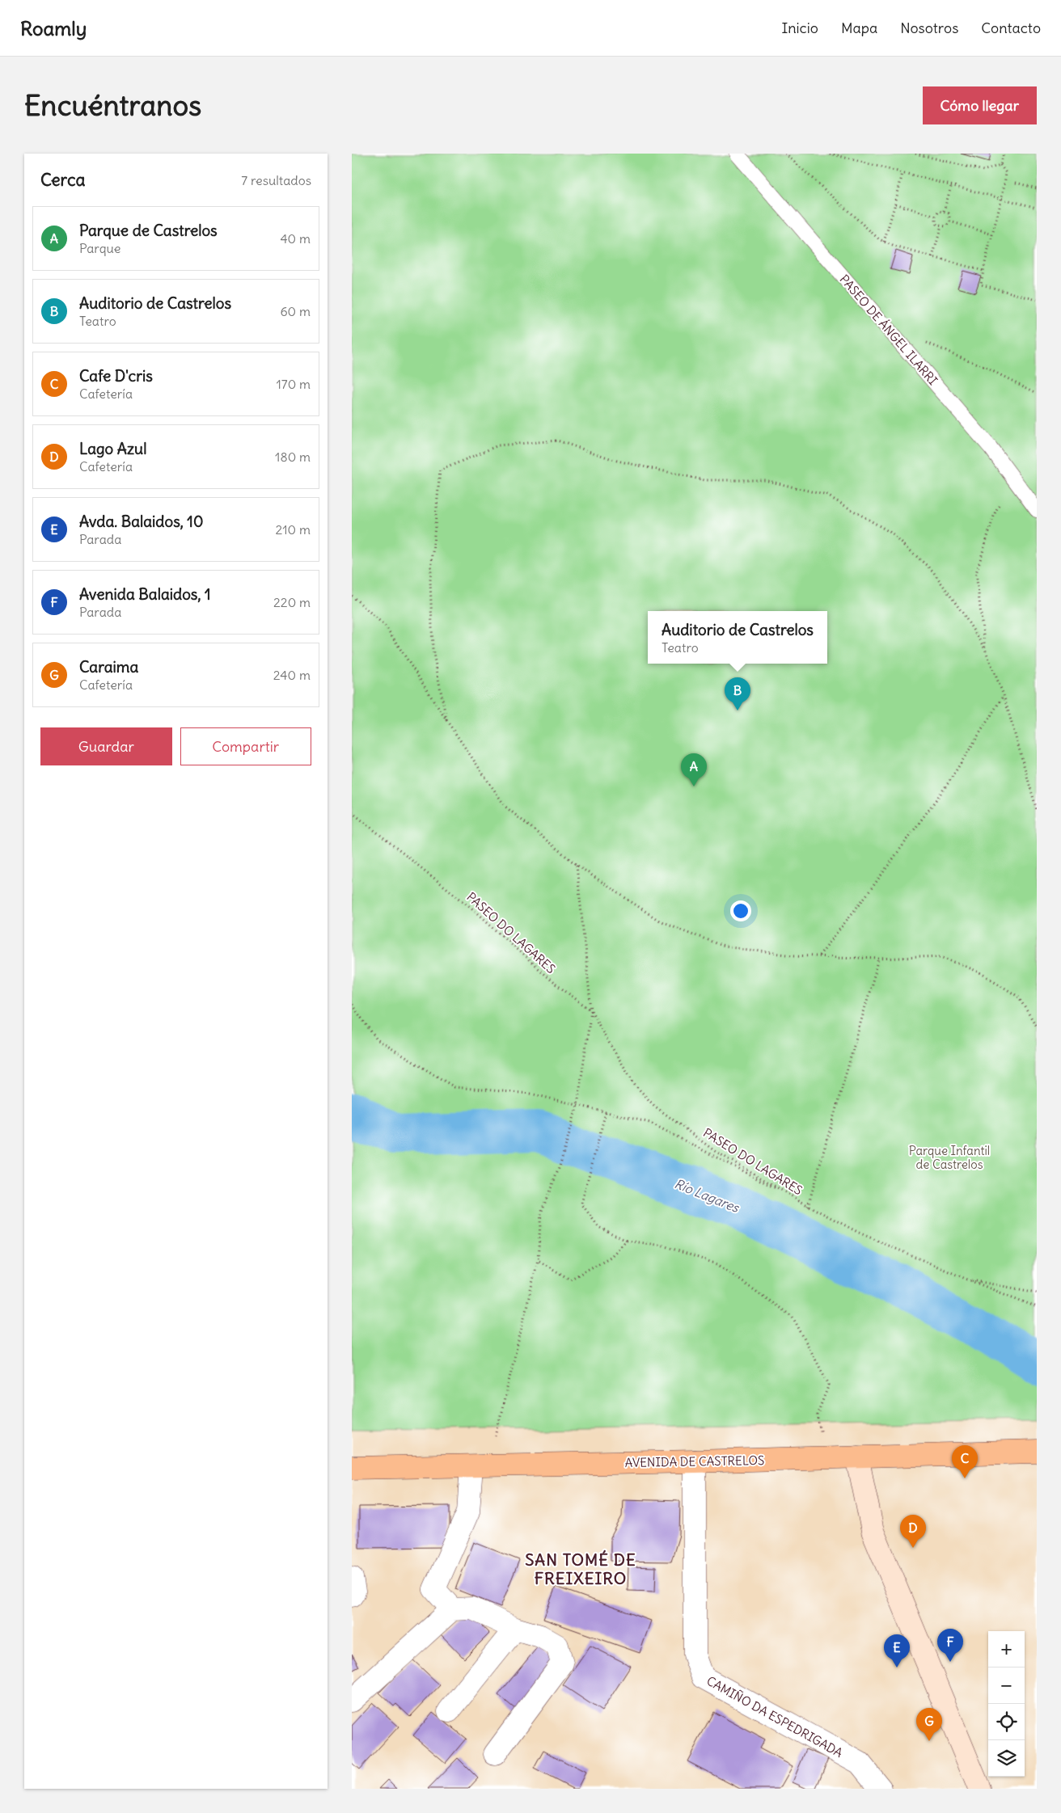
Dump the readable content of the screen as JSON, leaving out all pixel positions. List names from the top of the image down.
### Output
{
  "streets": {
    "main road": ["AVENIDA DE CASTRELOS"],
    "street": ["CAMIÑO DA ESPEDRIGADA"],
    "lane": ["PASEO DE ÁNGEL ILARRI"],
    "path": ["PASEO DO LAGARES"]
  },
  "crossings": [
    ["AVENIDA DE CASTRELOS", "CAMIÑO DA ESPEDRIGADA"]
  ],
  "districts": ["SAN TOMÉ DE FREIXEIRO"],
  "water": ["Río Lagares"],
  "parks": ["Parque Infantil de Castrelos"],
  "page": {
    "header": "Roamly",
    "nav": [
      "Inicio",
      "Mapa",
      "Nosotros",
      "Contacto"
    ],
    "buttons": [
      "Cómo llegar",
      ["Guardar", "Compartir"]
    ],
    "title": "Encuéntranos",
    "heading": ["Cerca", "7 resultados"],
    "list": [
      {
        "mark": "A",
        "name": "Parque de Castrelos",
        "note": "Parque",
        "value": "40 m"
      },
      {
        "mark": "B",
        "name": "Auditorio de Castrelos",
        "note": "Teatro",
        "value": "60 m"
      },
      {
        "mark": "C",
        "name": "Cafe D'cris",
        "note": "Cafetería",
        "value": "170 m"
      },
      {
        "mark": "D",
        "name": "Lago Azul",
        "note": "Cafetería",
        "value": "180 m"
      },
      {
        "mark": "E",
        "name": "Avda. Balaidos, 10",
        "note": "Parada",
        "value": "210 m"
      },
      {
        "mark": "F",
        "name": "Avenida Balaidos, 1",
        "note": "Parada",
        "value": "220 m"
      },
      {
        "mark": "G",
        "name": "Caraima",
        "note": "Cafetería",
        "value": "240 m"
      }
    ],
    "popup": ["Auditorio de Castrelos", "Teatro"],
    "pins": [
      "B",
      "A",
      "C",
      "D",
      "F",
      "E",
      "G"
    ],
    "map_buttons": ["+", "−"]
  }
}
